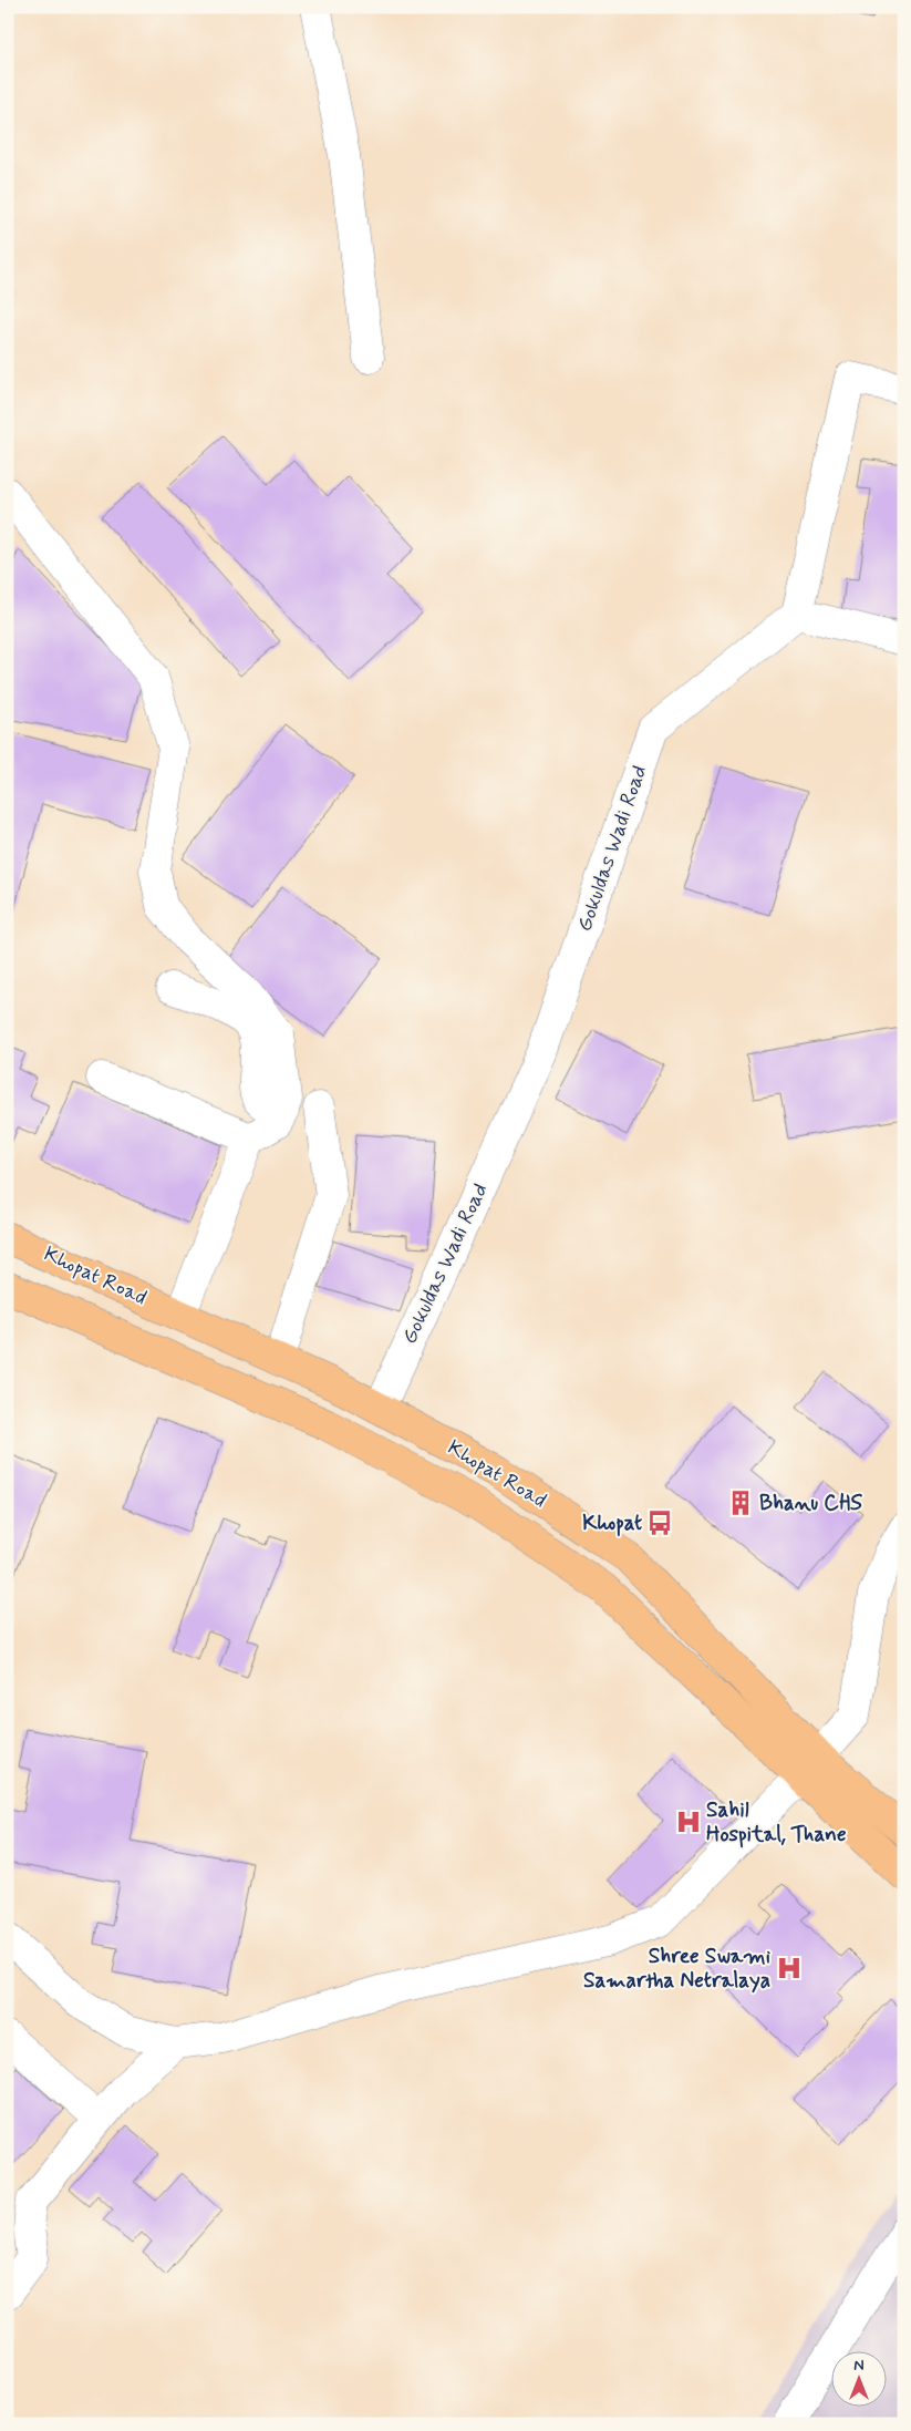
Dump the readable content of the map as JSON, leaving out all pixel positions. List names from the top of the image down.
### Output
{
  "streets": {
    "main road": ["Khopat Road"],
    "street": ["Gokuldas Wadi Road"]
  },
  "crossings": [
    ["Gokuldas Wadi Road", "Khopat Road"]
  ],
  "places": {
    "building": ["Bhanu CHS"],
    "bus stop": ["Khopat"],
    "hospital": ["Sahil Hospital, Thane", "Shree Swami Samartha Netralaya"]
  },
  "north": "top"
}
